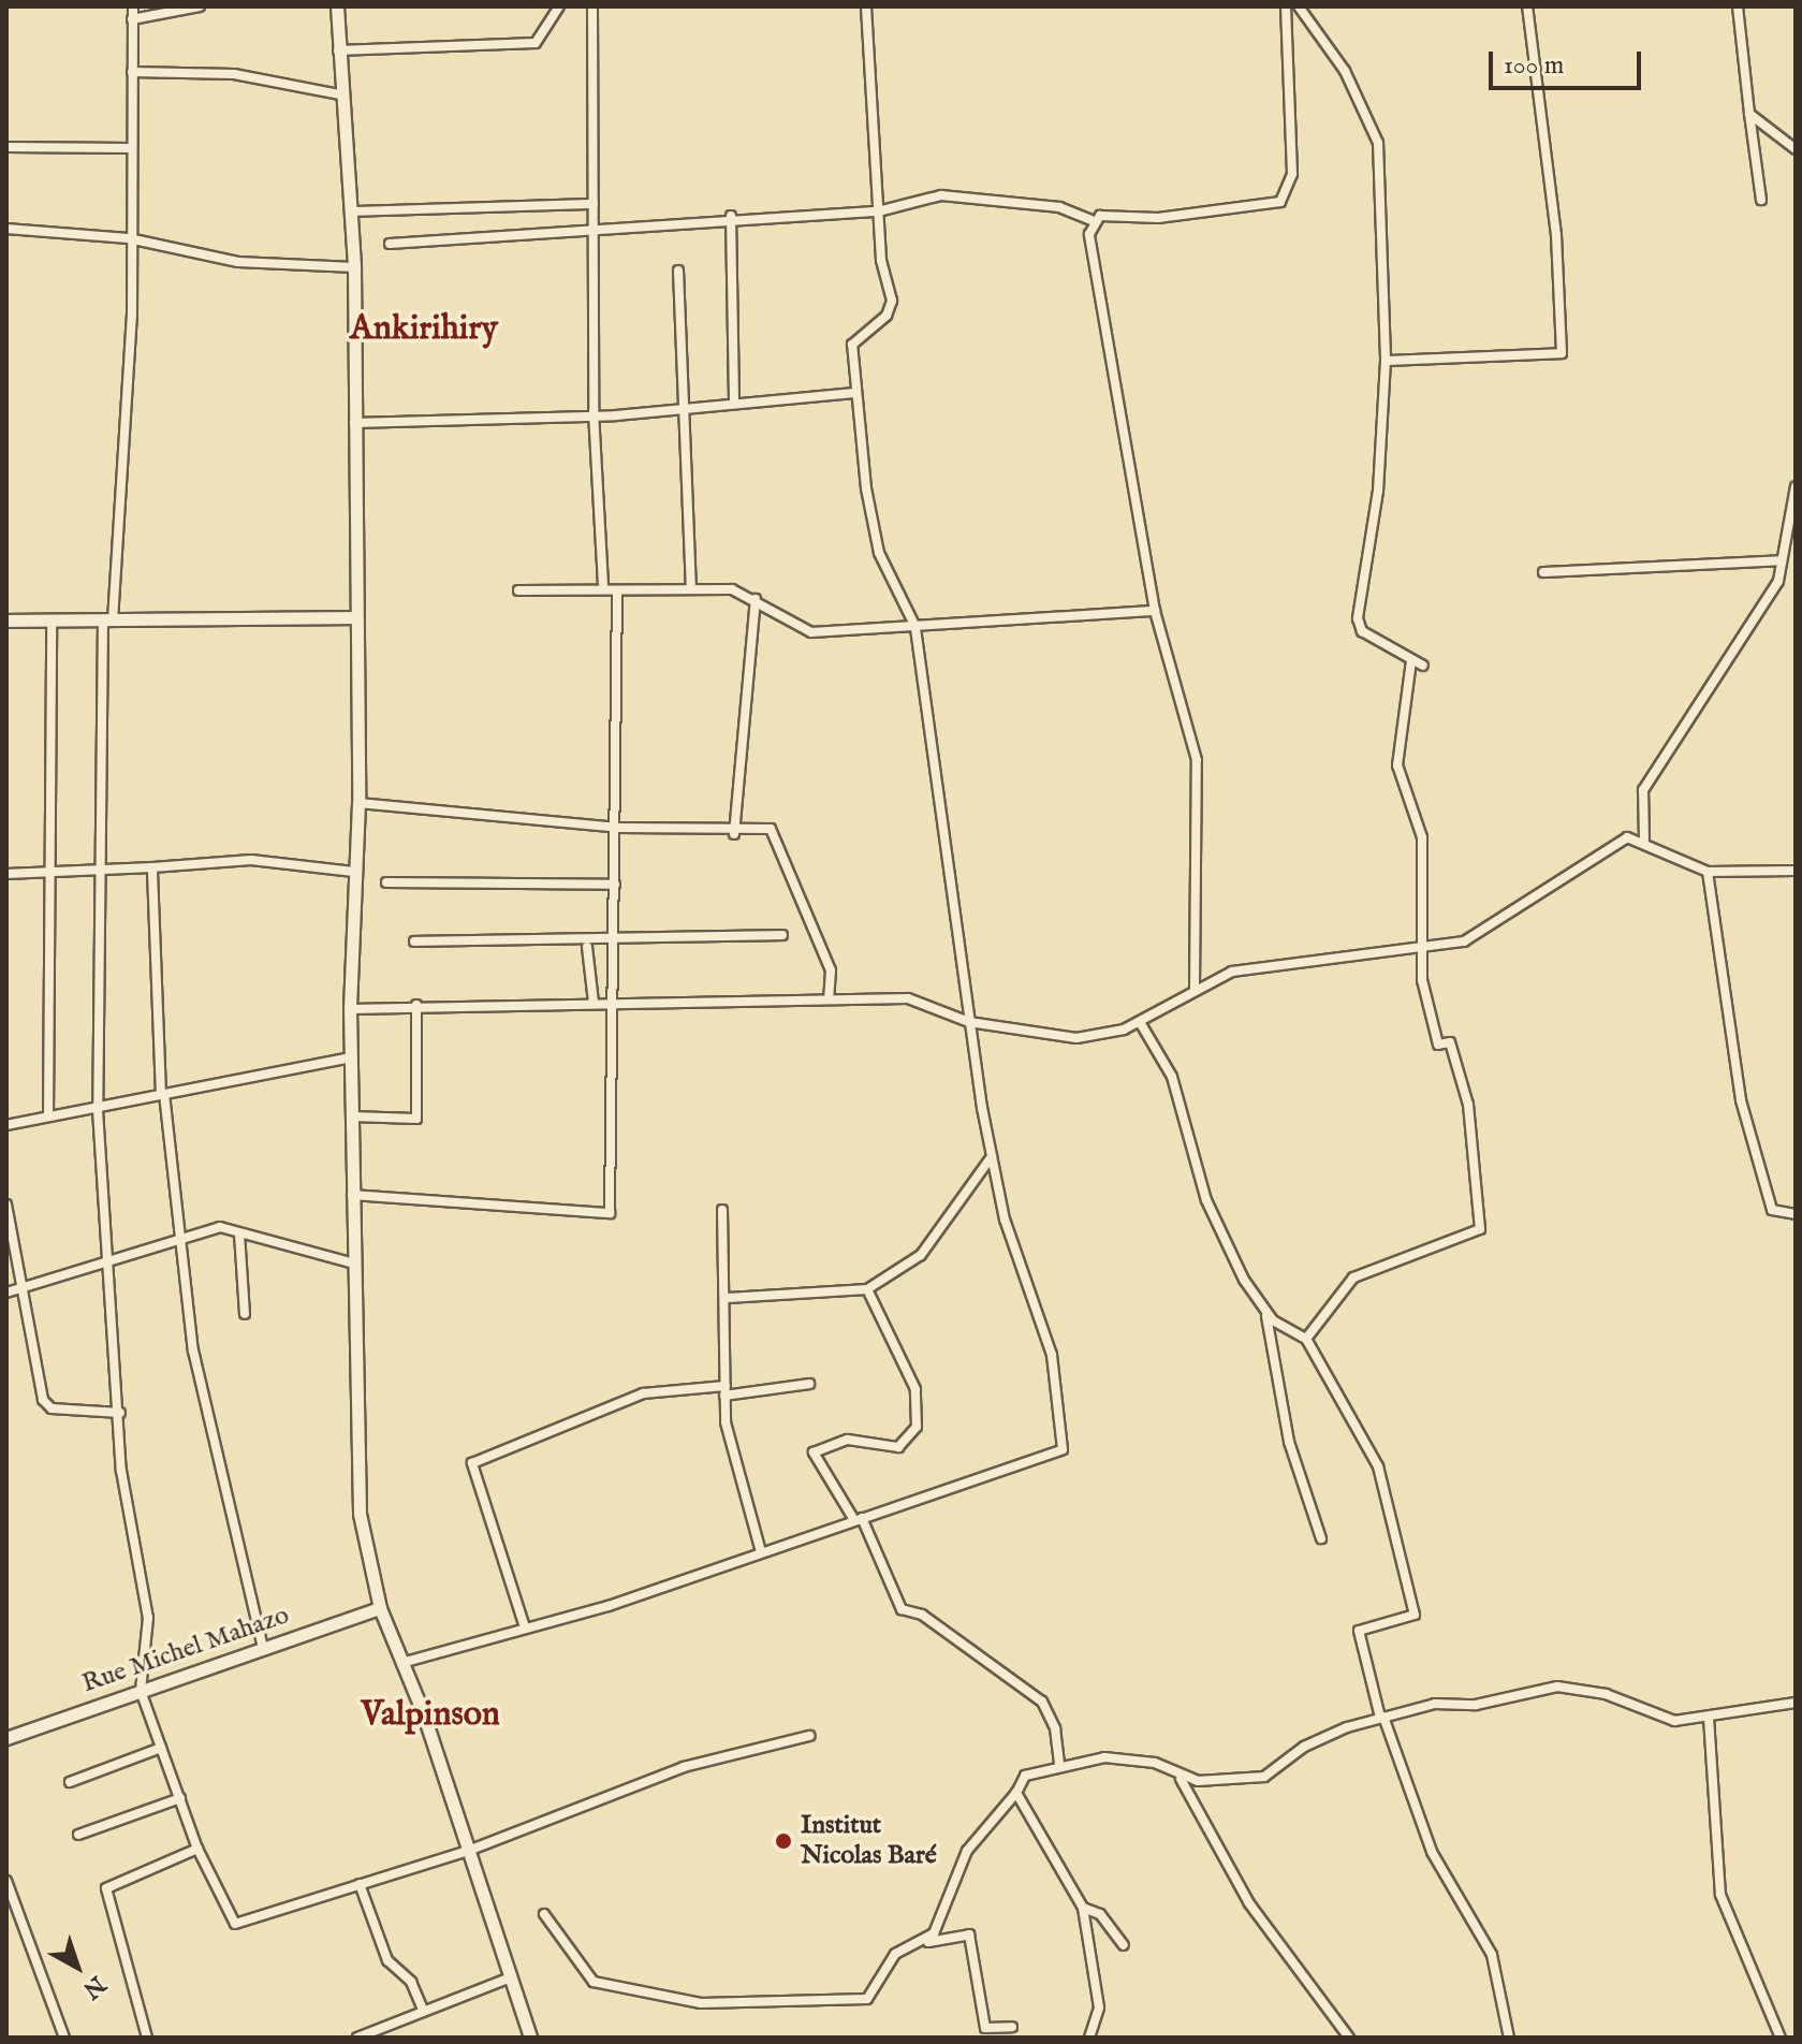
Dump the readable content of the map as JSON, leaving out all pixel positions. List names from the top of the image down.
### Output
{
  "streets": {
    "main road": ["Rue Michel Mahazo"]
  },
  "districts": ["Ankirihiry", "Valpinson"],
  "places": ["Institut Nicolas Baré"],
  "scale_bar": "100 m",
  "north": "bottom right"
}
